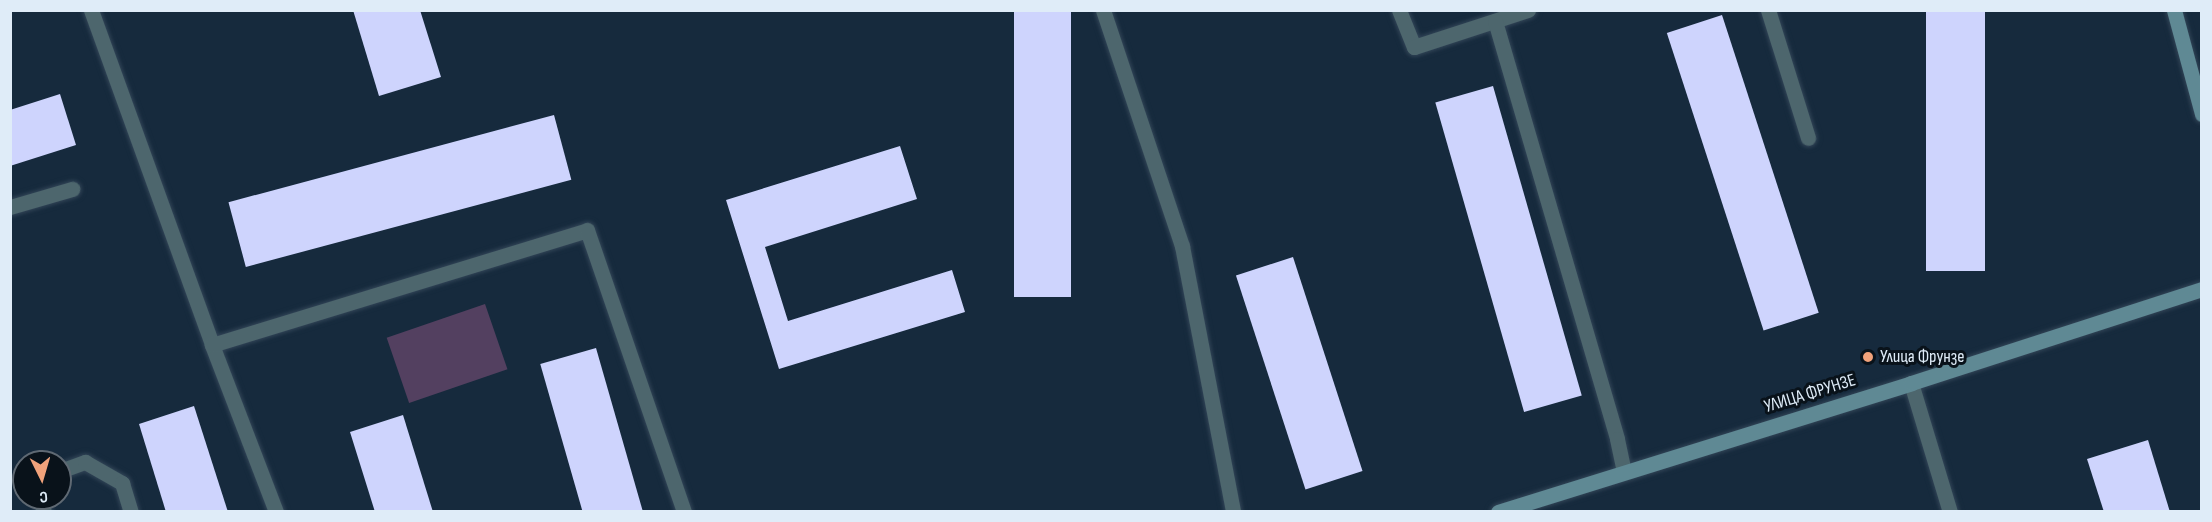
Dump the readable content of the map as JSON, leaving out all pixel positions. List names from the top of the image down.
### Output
{
  "streets": {
    "main road": ["УЛИЦА ФРУНЗЕ"]
  },
  "places": ["Улица Фрунзе"],
  "north": "bottom"
}
